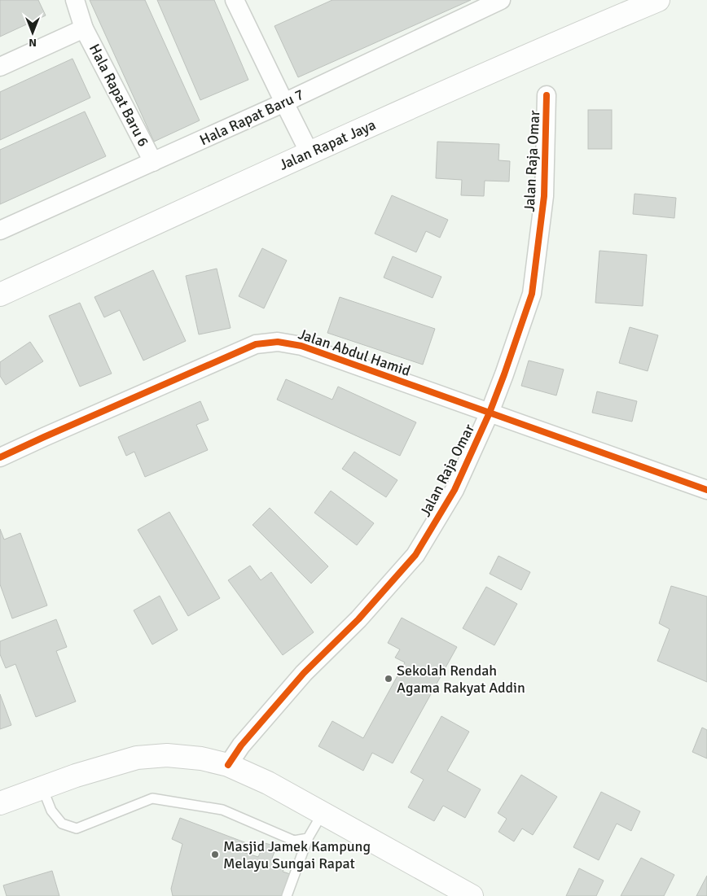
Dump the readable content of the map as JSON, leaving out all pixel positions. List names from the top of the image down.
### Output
{
  "streets": {
    "street": [
      "Hala Rapat Baru 6",
      "Hala Rapat Baru 7",
      "Jalan Rapat Jaya",
      "Jalan Raja Omar",
      "Jalan Abdul Hamid"
    ]
  },
  "crossings": [
    ["Hala Rapat Baru 6", "Hala Rapat Baru 7"],
    ["Jalan Raja Omar", "Jalan Abdul Hamid"]
  ],
  "places": ["Sekolah Rendah Agama Rakyat Addin", "Masjid Jamek Kampung Melayu Sungai Rapat"],
  "north": "bottom"
}
